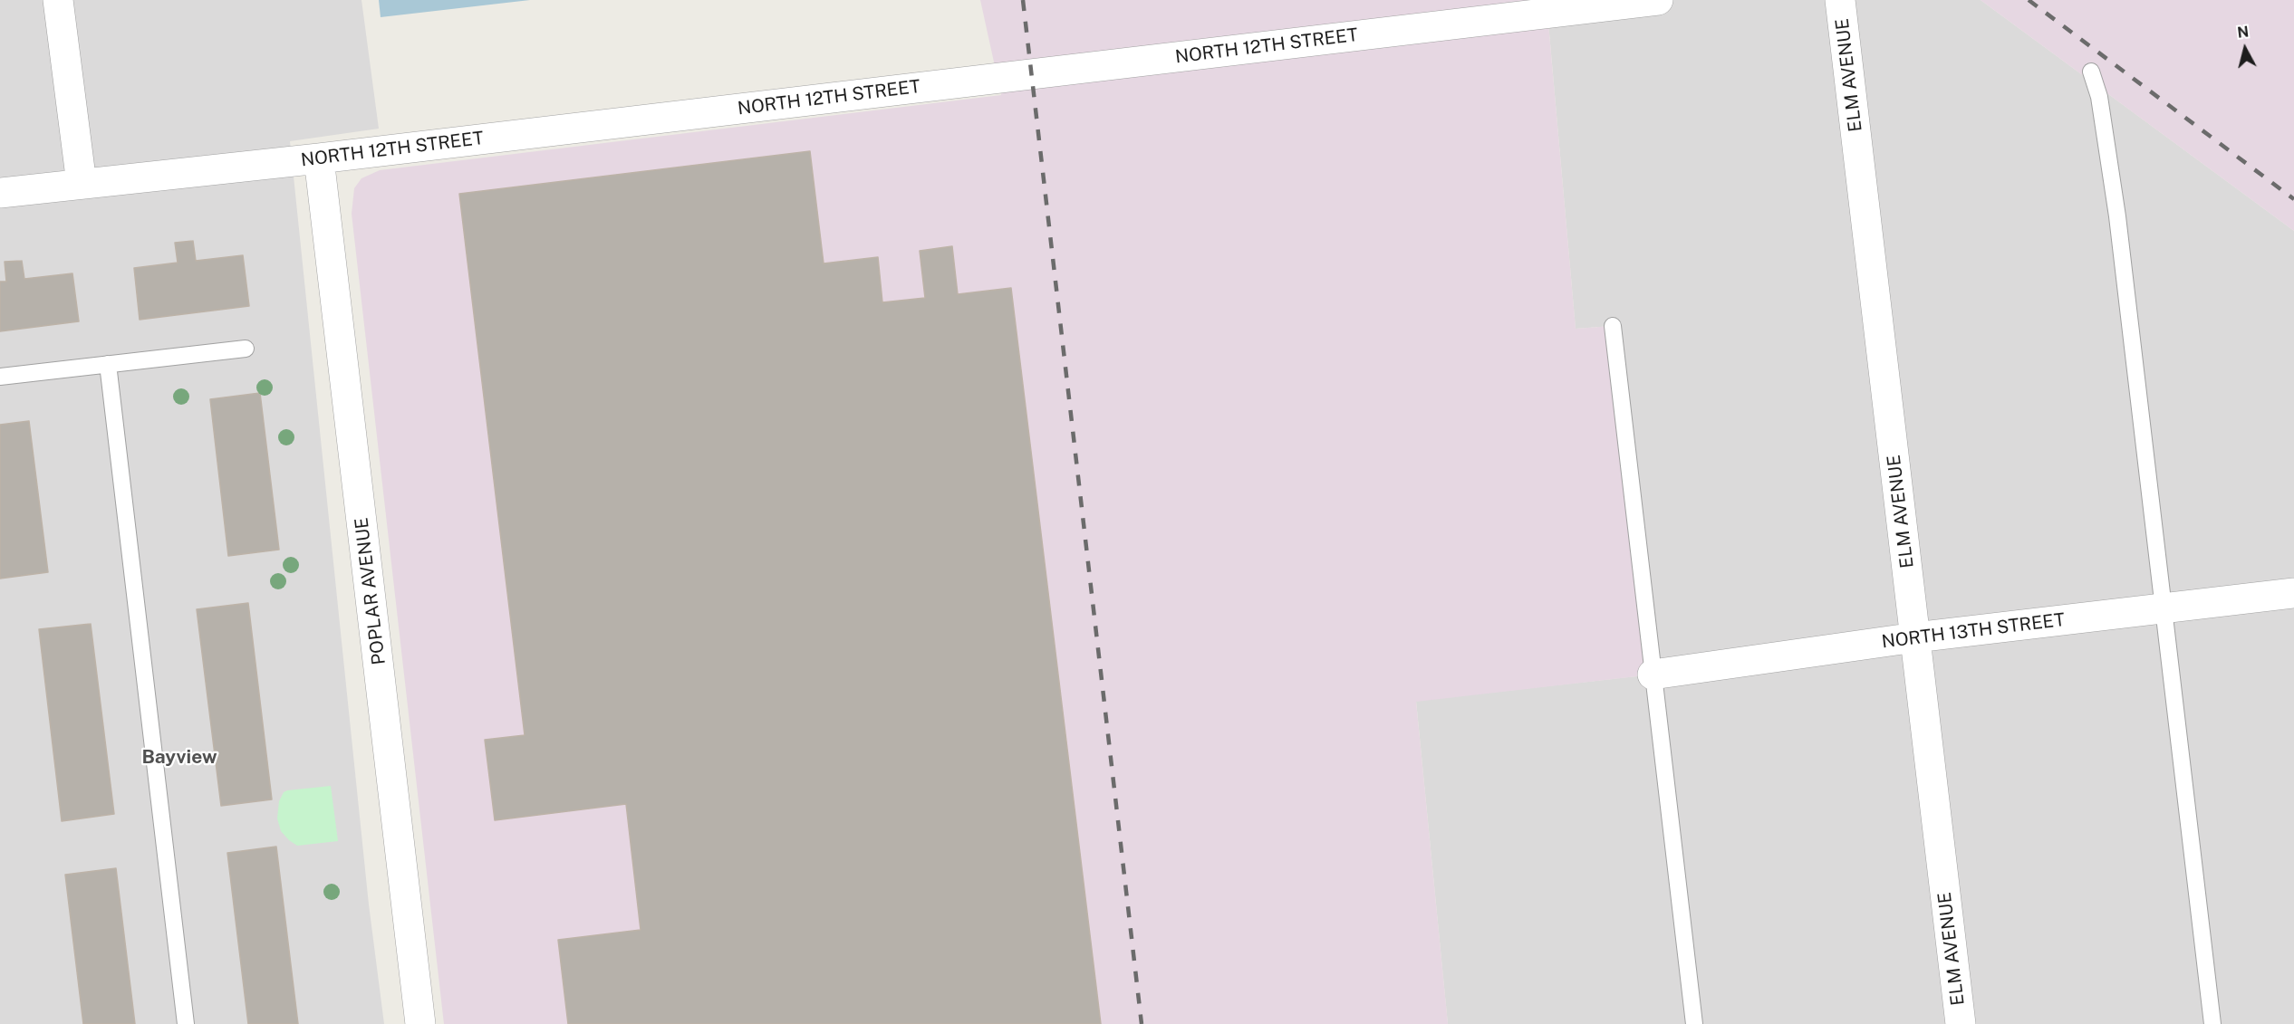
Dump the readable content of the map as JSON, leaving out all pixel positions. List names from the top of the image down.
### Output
{
  "streets": {
    "street": [
      "NORTH 12TH STREET",
      "ELM AVENUE",
      "POPLAR AVENUE",
      "NORTH 13TH STREET"
    ]
  },
  "crossings": [
    ["NORTH 12TH STREET", "POPLAR AVENUE"],
    ["ELM AVENUE", "NORTH 13TH STREET"]
  ],
  "districts": ["Bayview"],
  "north": "top"
}
